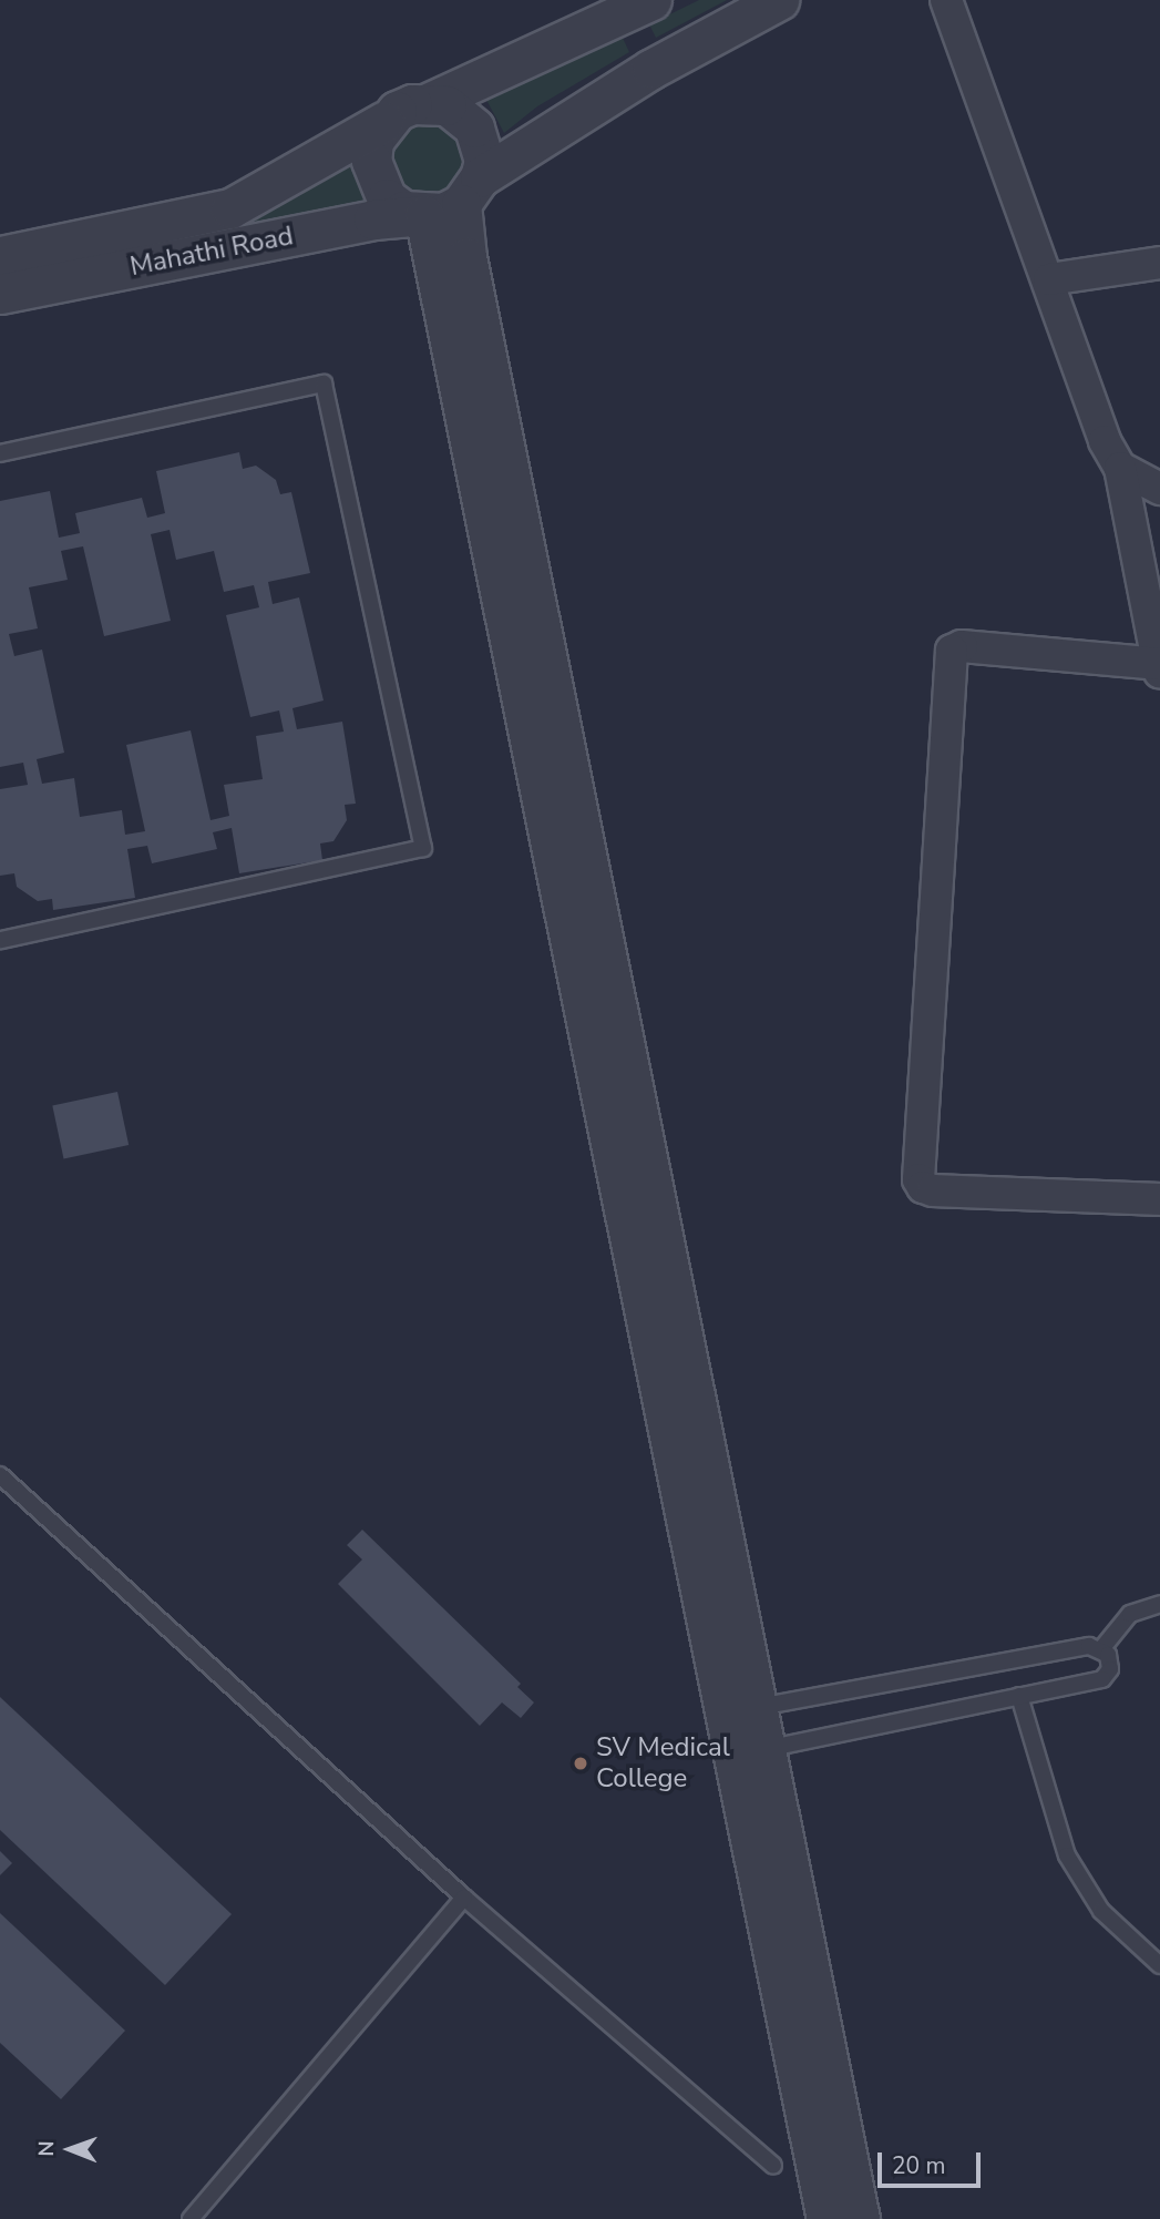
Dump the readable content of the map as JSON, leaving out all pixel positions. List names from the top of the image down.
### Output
{
  "streets": {
    "street": ["Mahathi Road"]
  },
  "places": ["SV Medical College"],
  "scale_bar": "20 m",
  "north": "left"
}
